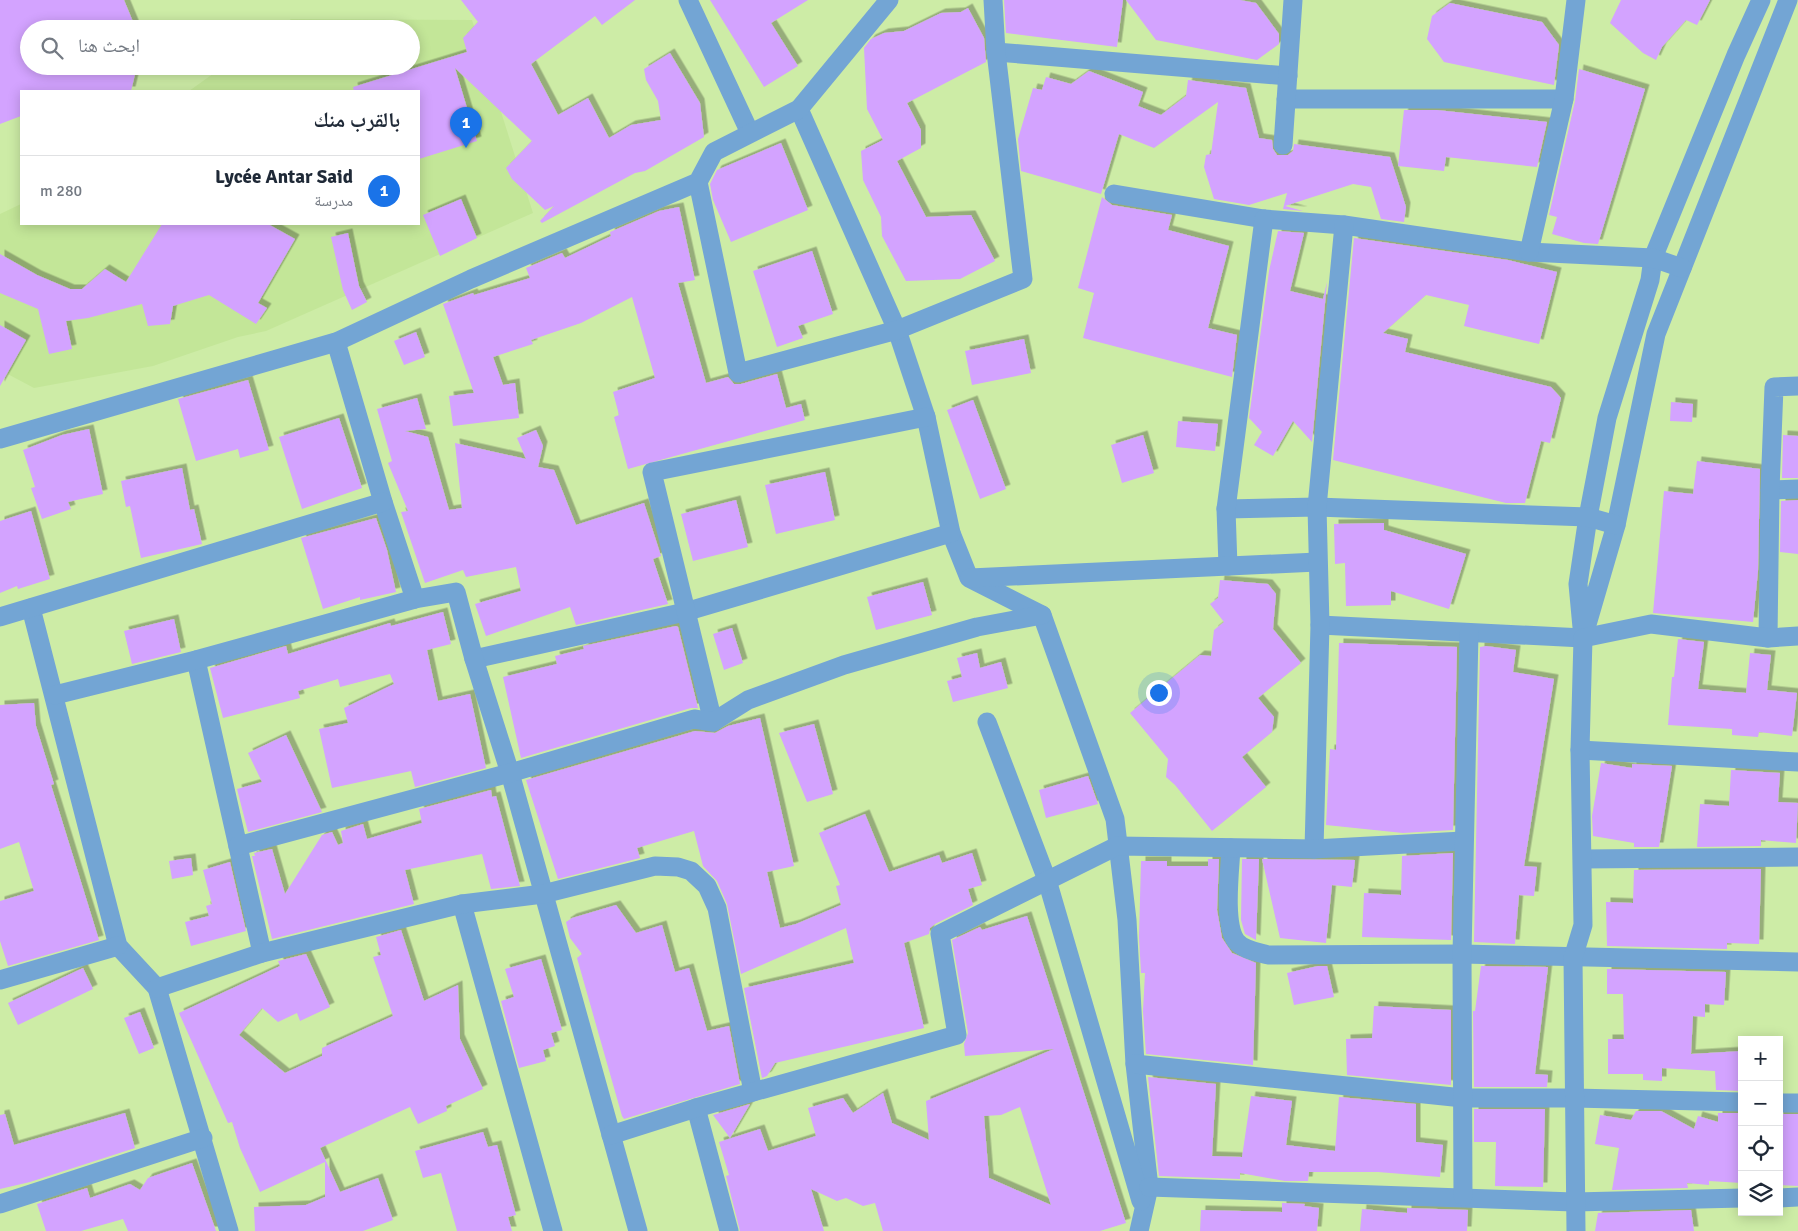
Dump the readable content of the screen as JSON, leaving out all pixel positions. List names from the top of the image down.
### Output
{
  "page": {
    "search": "ابحث هنا",
    "heading": "بالقرب منك",
    "pins": "1",
    "list": [
      {
        "mark": "1",
        "name": "Lycée Antar Said",
        "note": "مدرسة",
        "value": "280 m"
      }
    ],
    "map_buttons": ["+", "−"]
  }
}
